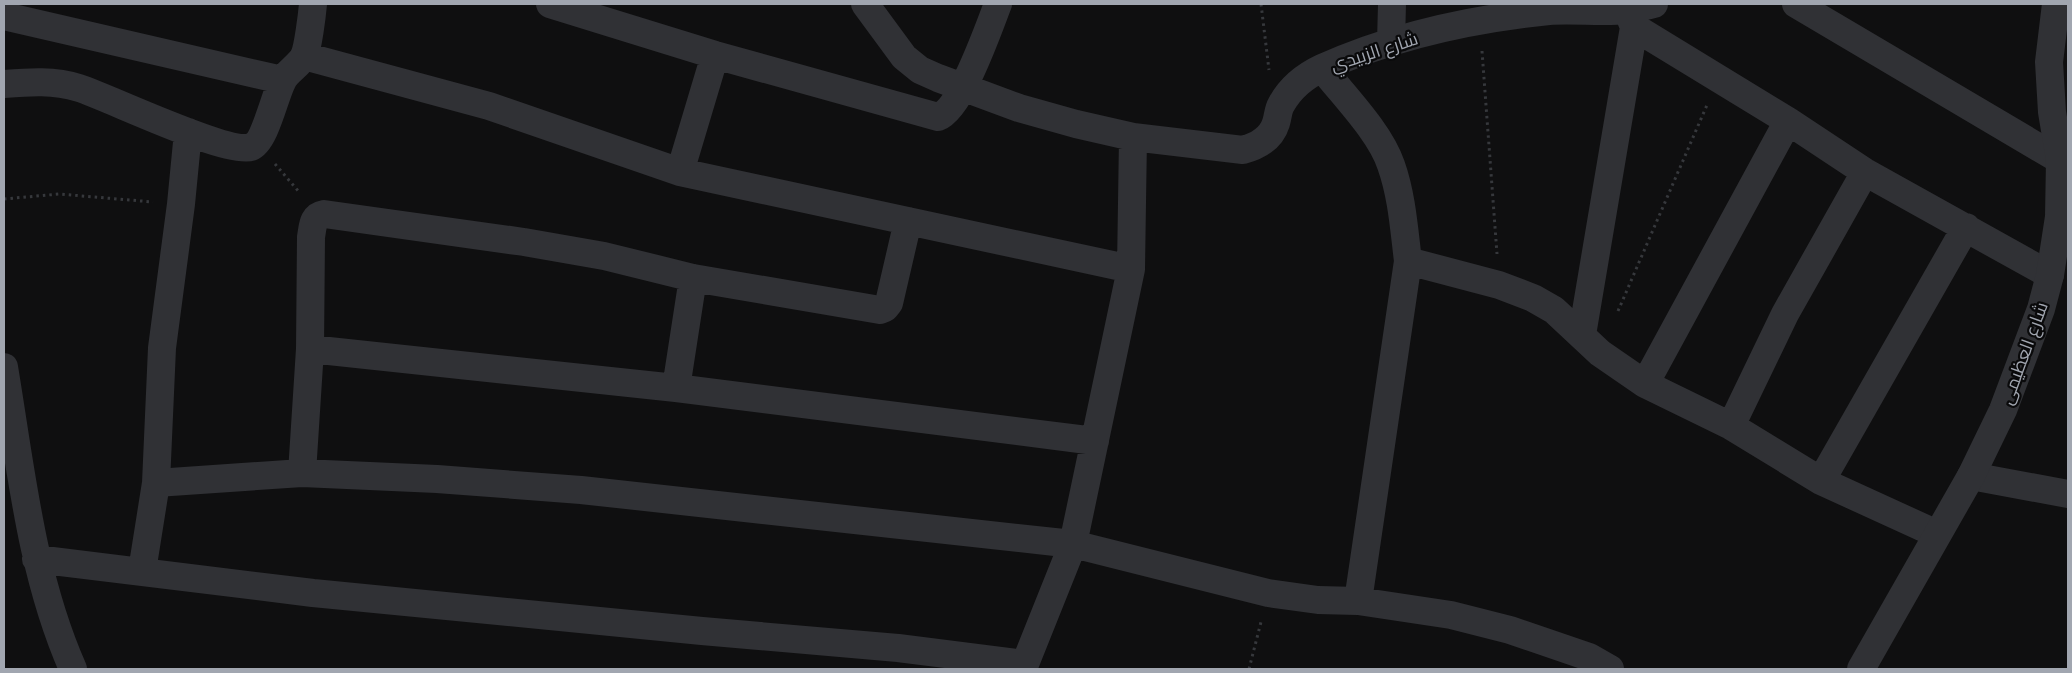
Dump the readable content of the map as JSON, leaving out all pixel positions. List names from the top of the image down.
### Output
{
  "streets": {
    "street": ["شارع الزبيدي", "شارع العظيمى"]
  }
}
